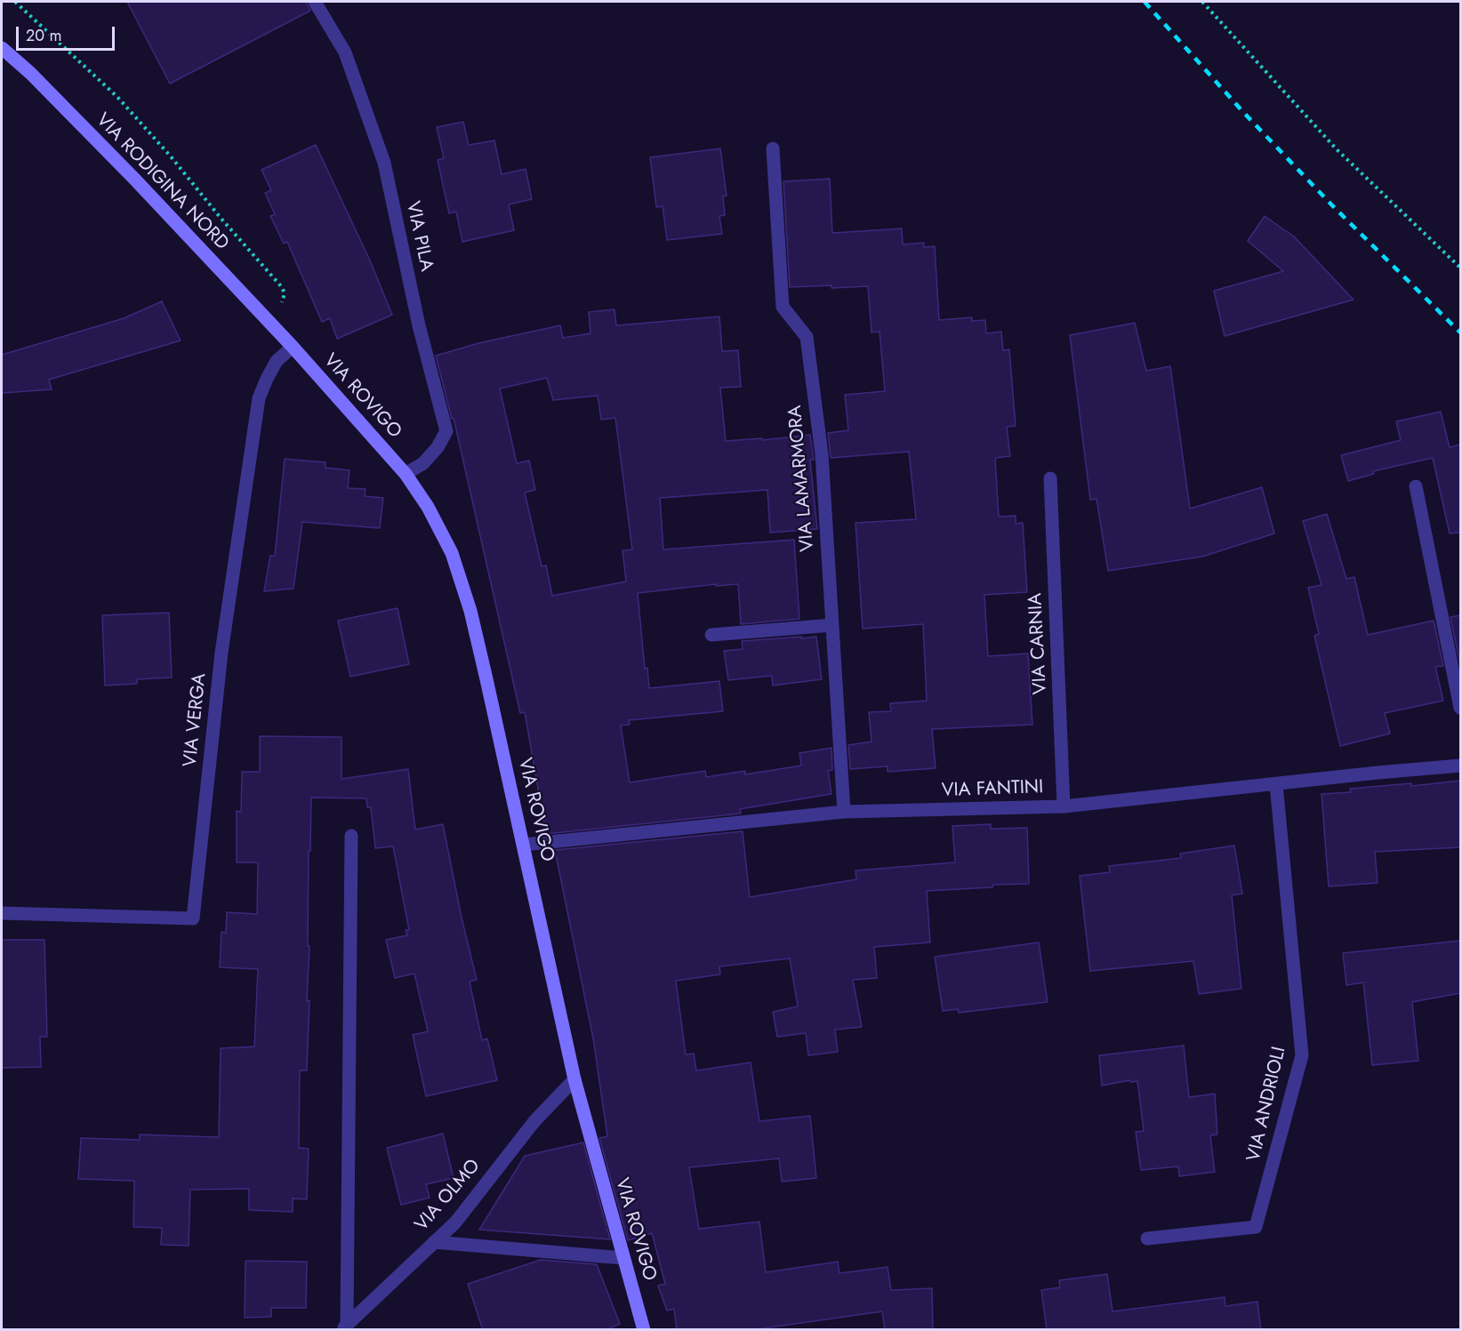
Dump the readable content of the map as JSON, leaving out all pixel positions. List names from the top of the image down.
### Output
{
  "streets": {
    "main road": ["VIA RODIGINA NORD", "VIA ROVIGO"],
    "street": [
      "VIA PILA",
      "VIA LAMARMORA",
      "VIA CARNIA",
      "VIA VERGA",
      "VIA FANTINI",
      "VIA ANDRIOLI",
      "VIA OLMO"
    ]
  },
  "crossings": [
    ["VIA RODIGINA NORD", "VIA ROVIGO"],
    ["VIA RODIGINA NORD", "VIA VERGA"],
    ["VIA PILA", "VIA ROVIGO"],
    ["VIA ROVIGO", "VIA VERGA"],
    ["VIA ROVIGO", "VIA FANTINI"],
    ["VIA ROVIGO", "VIA OLMO"],
    ["VIA LAMARMORA", "VIA FANTINI"],
    ["VIA CARNIA", "VIA FANTINI"],
    ["VIA FANTINI", "VIA ANDRIOLI"]
  ],
  "scale_bar": "20 m"
}
